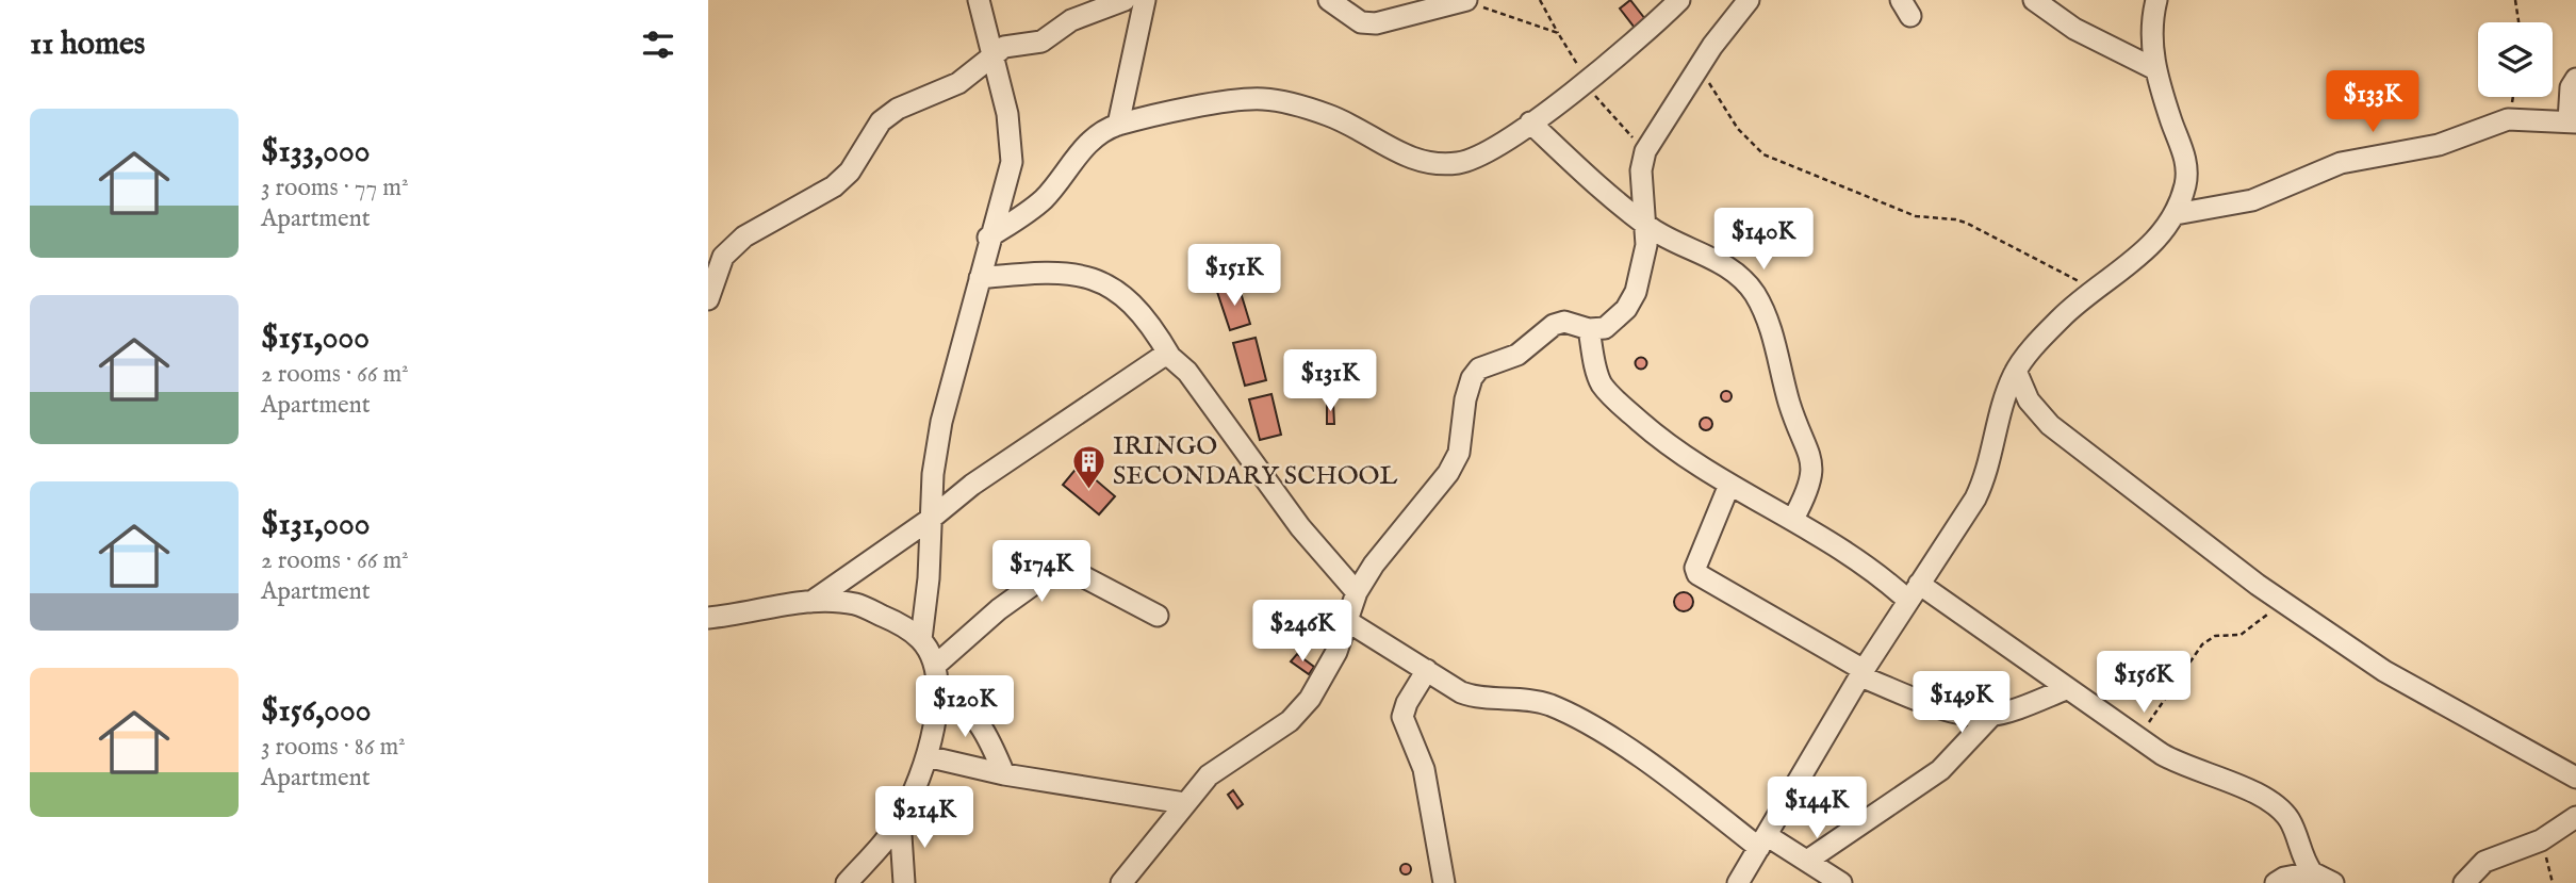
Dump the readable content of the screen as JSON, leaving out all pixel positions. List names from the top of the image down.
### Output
{
  "places": {
    "building": ["IRINGO SECONDARY SCHOOL"]
  },
  "page": {
    "heading": "11 homes",
    "price": [
      "$133K",
      "$140K",
      "$151K",
      "$131K",
      "$174K",
      "$246K",
      "$156K",
      "$149K",
      "$120K",
      "$144K",
      "$214K"
    ],
    "list": [
      {
        "name": "$133,000",
        "note": "3 rooms · 77 m² · Apartment"
      },
      {
        "name": "$151,000",
        "note": "2 rooms · 66 m² · Apartment"
      },
      {
        "name": "$131,000",
        "note": "2 rooms · 66 m² · Apartment"
      },
      {
        "name": "$156,000",
        "note": "3 rooms · 86 m² · Apartment"
      }
    ]
  }
}
